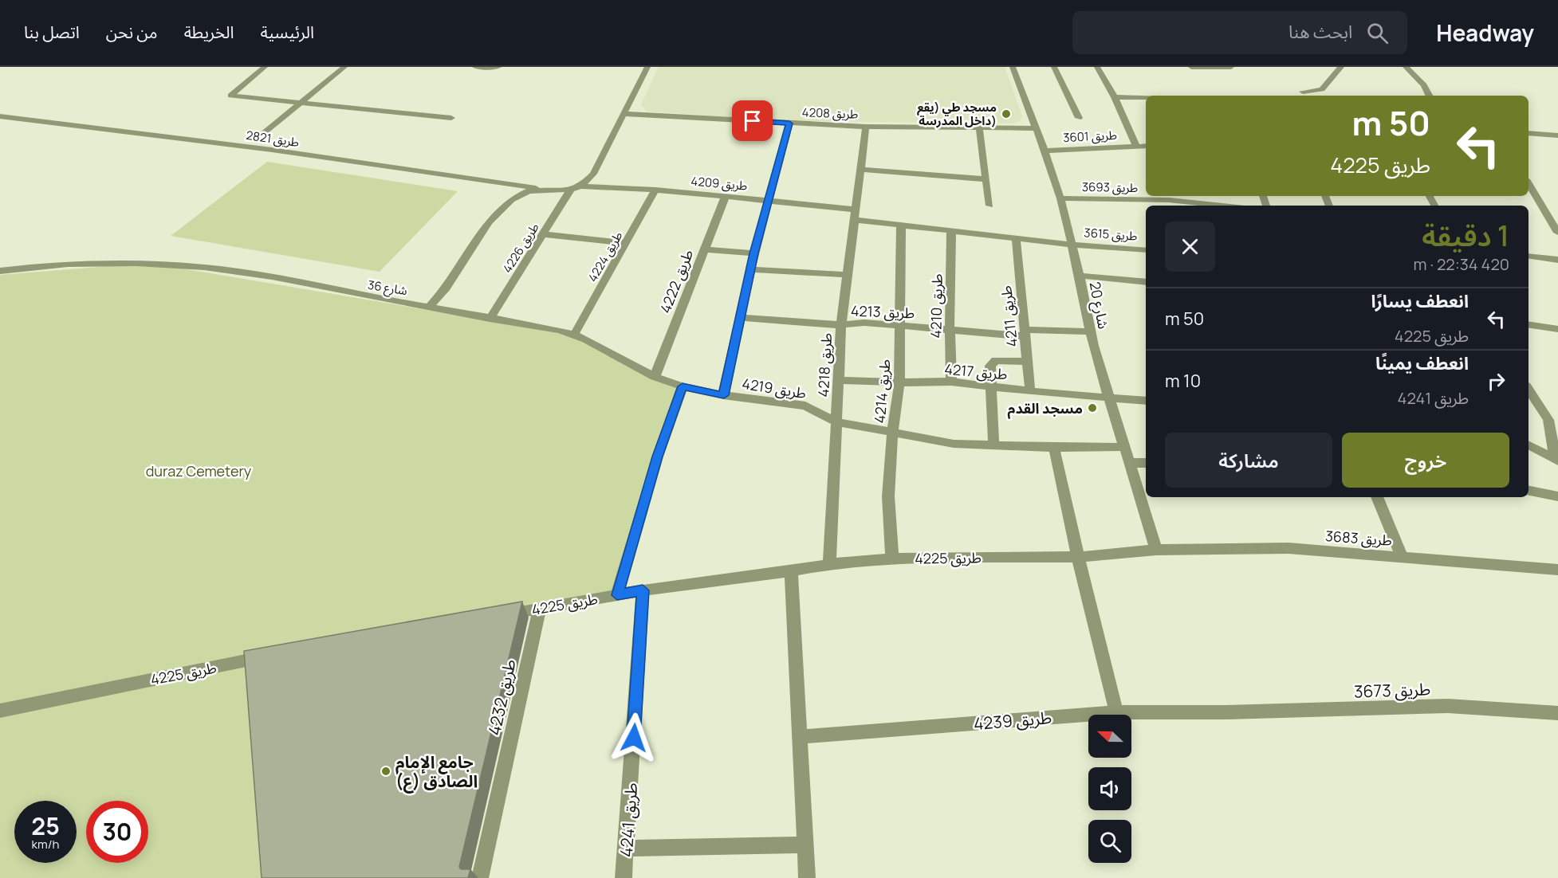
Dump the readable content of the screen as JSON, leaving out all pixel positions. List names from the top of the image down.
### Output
{
  "streets": {
    "street": [
      "طريق 4208",
      "طريق 3601",
      "طريق 2821",
      "طريق 4209",
      "طريق 3693",
      "طريق 3615",
      "طريق 4226",
      "طريق 4224",
      "طريق 4222",
      "شارع 36",
      "شارع 20",
      "طريق 4210",
      "طريق 4213",
      "طريق 4211",
      "طريق 4218",
      "طريق 4217",
      "طريق 4219",
      "طريق 4214",
      "طريق 3683",
      "طريق 4225",
      "طريق 3673",
      "طريق 4232",
      "طريق 4239",
      "طريق 4241"
    ]
  },
  "crossings": [
    ["طريق 4208", "شارع 20"],
    ["طريق 4208", "طريق 4218"],
    ["طريق 3601", "شارع 20"],
    ["طريق 4209", "طريق 3615"],
    ["طريق 4209", "طريق 4226"],
    ["طريق 4209", "طريق 4224"],
    ["طريق 4209", "طريق 4222"],
    ["طريق 4209", "شارع 20"],
    ["طريق 4209", "طريق 4210"],
    ["طريق 4209", "طريق 4211"],
    ["طريق 4209", "طريق 4218"],
    ["طريق 4209", "طريق 4214"],
    ["طريق 3693", "شارع 20"],
    ["طريق 3615", "شارع 20"],
    ["طريق 4226", "طريق 4219"],
    ["طريق 4224", "طريق 4219"],
    ["طريق 4222", "طريق 4219"],
    ["شارع 36", "طريق 4219"],
    ["شارع 20", "طريق 4213"],
    ["شارع 20", "طريق 4217"],
    ["شارع 20", "طريق 4219"],
    ["شارع 20", "طريق 3683"],
    ["شارع 20", "طريق 4225"],
    ["طريق 4210", "طريق 4213"],
    ["طريق 4210", "طريق 4217"],
    ["طريق 4213", "طريق 4211"],
    ["طريق 4213", "طريق 4218"],
    ["طريق 4213", "طريق 4214"],
    ["طريق 4211", "طريق 4217"],
    ["طريق 4218", "طريق 4217"],
    ["طريق 4218", "طريق 4219"],
    ["طريق 4218", "طريق 4225"],
    ["طريق 4217", "طريق 4214"],
    ["طريق 4219", "طريق 4214"],
    ["طريق 4214", "طريق 4225"],
    ["طريق 3683", "طريق 4225"],
    ["طريق 4225", "طريق 4232"],
    ["طريق 4225", "طريق 4241"],
    ["طريق 3673", "طريق 4239"]
  ],
  "parks": ["duraz Cemetery"],
  "places": ["مسجد طي (يقع داخل المدرسة)", "مسجد القدم", "جامع الإمام الصادق (ع)"],
  "north": "left",
  "page": {
    "header": "Headway",
    "search": "ابحث هنا",
    "nav": [
      "الرئيسية",
      "الخريطة",
      "من نحن",
      "اتصل بنا"
    ],
    "turn": ["50 m", "طريق 4225"],
    "heading": ["1 دقيقة", "420 m · 22:34"],
    "list": [
      {
        "name": "انعطف يسارًا",
        "note": "طريق 4225",
        "value": "50 m"
      },
      {
        "name": "انعطف يمينًا",
        "note": "طريق 4241",
        "value": "10 m"
      }
    ],
    "buttons": ["خروج", "مشاركة"],
    "speed": "25 km/h",
    "limit": "30"
  }
}
